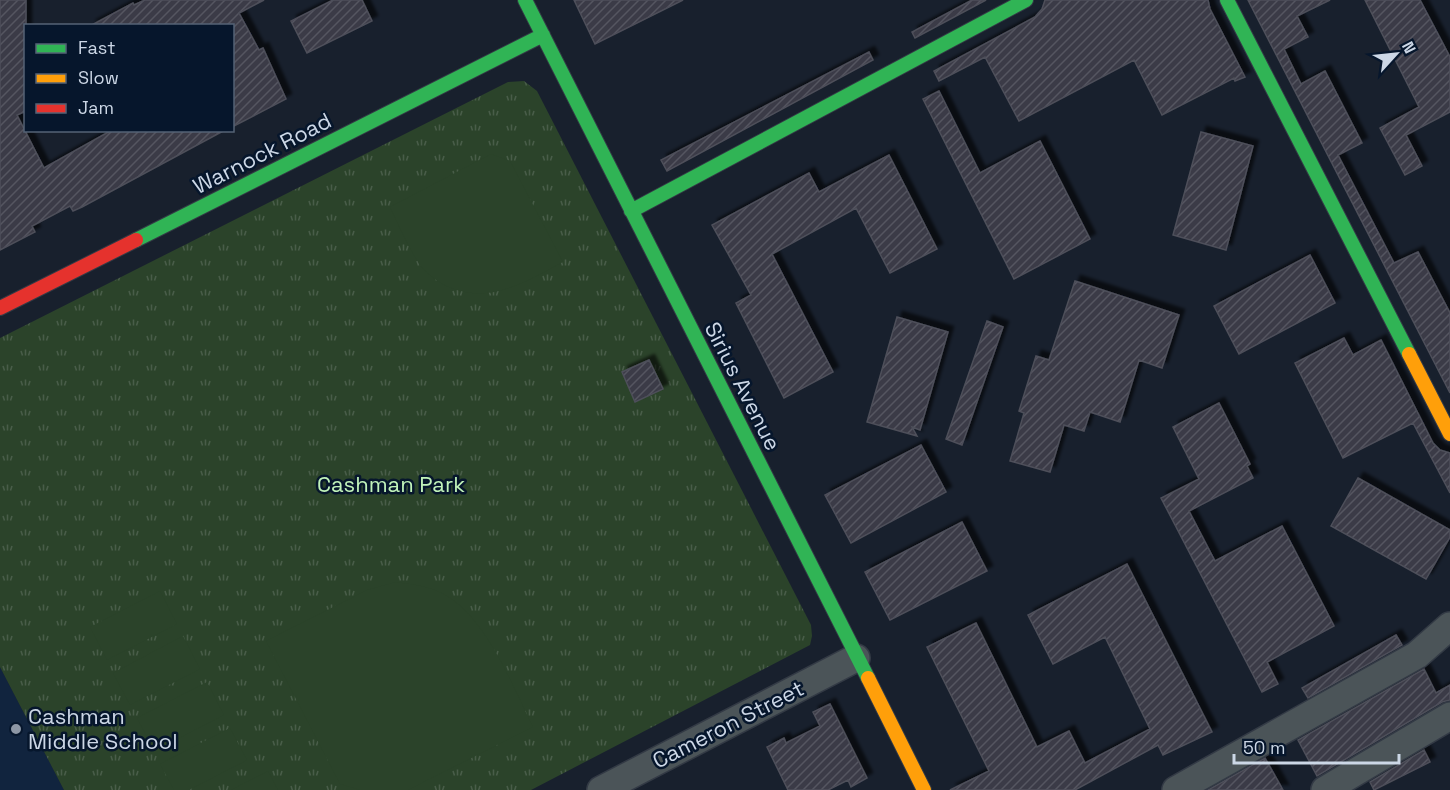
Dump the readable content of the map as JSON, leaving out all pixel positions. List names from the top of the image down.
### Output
{
  "streets": {
    "street": ["Warnock Road", "Sirius Avenue", "Cameron Street"]
  },
  "crossings": [
    ["Warnock Road", "Sirius Avenue"],
    ["Sirius Avenue", "Cameron Street"]
  ],
  "parks": ["Cashman Park"],
  "places": ["Cashman Middle School"],
  "legend": ["Fast", "Slow", "Jam"],
  "scale_bar": "50 m",
  "north": "top right"
}
